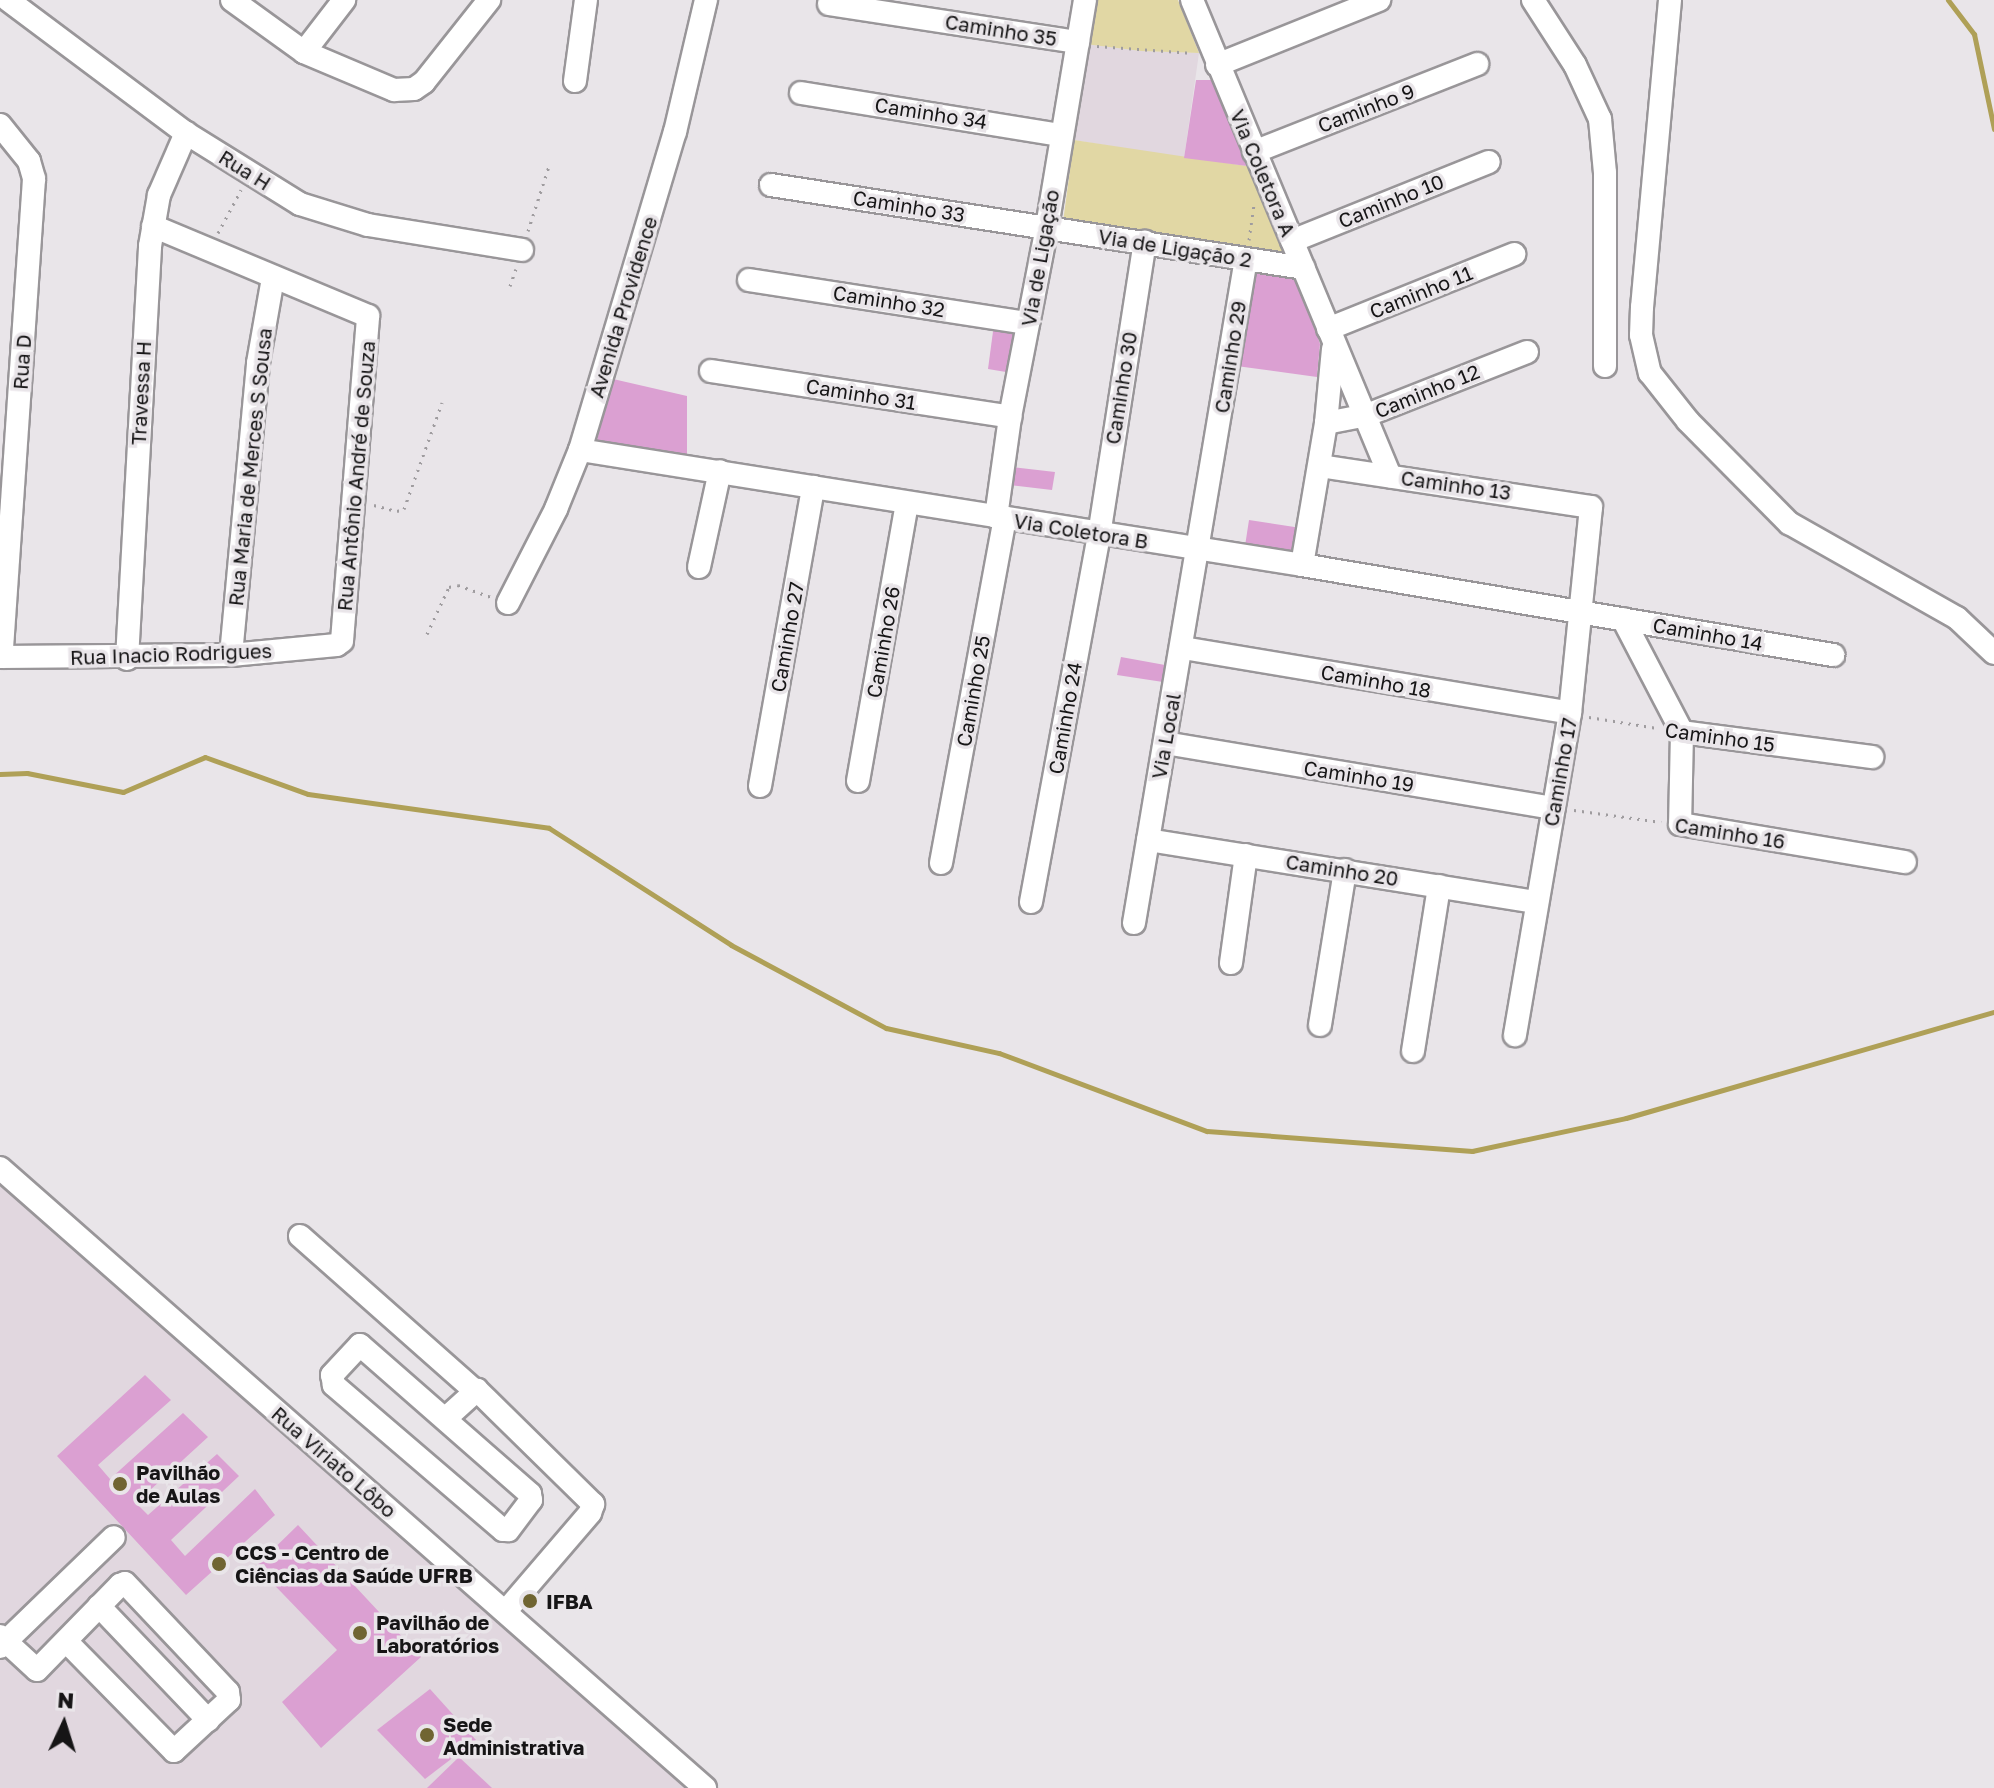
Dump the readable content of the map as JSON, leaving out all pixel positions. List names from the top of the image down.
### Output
{
  "streets": {
    "street": [
      "Caminho 35",
      "Caminho 9",
      "Caminho 34",
      "Rua H",
      "Via Coletora A",
      "Caminho 10",
      "Caminho 33",
      "Via de Ligação 2",
      "Via de Ligação",
      "Caminho 11",
      "Caminho 32",
      "Avenida Providence",
      "Caminho 29",
      "Rua D",
      "Caminho 30",
      "Caminho 12",
      "Travessa H",
      "Caminho 31",
      "Rua Maria de Merces S Sousa",
      "Rua Antônio André de Souza",
      "Caminho 13",
      "Via Coletora B",
      "Caminho 14",
      "Caminho 27",
      "Caminho 26",
      "Rua Inacio Rodrigues",
      "Caminho 18",
      "Caminho 25",
      "Caminho 24",
      "Via Local",
      "Caminho 15",
      "Caminho 17",
      "Caminho 19",
      "Caminho 16",
      "Caminho 20",
      "Rua Viriato Lôbo"
    ]
  },
  "crossings": [
    ["Caminho 35", "Via de Ligação"],
    ["Caminho 9", "Via Coletora A"],
    ["Caminho 34", "Via de Ligação"],
    ["Rua H", "Travessa H"],
    ["Via Coletora A", "Caminho 10"],
    ["Via Coletora A", "Via de Ligação 2"],
    ["Via Coletora A", "Caminho 11"],
    ["Via Coletora A", "Caminho 12"],
    ["Via Coletora A", "Caminho 13"],
    ["Via Coletora A", "Via Coletora B"],
    ["Caminho 33", "Via de Ligação 2"],
    ["Caminho 33", "Via de Ligação"],
    ["Via de Ligação 2", "Via de Ligação"],
    ["Via de Ligação 2", "Caminho 29"],
    ["Via de Ligação 2", "Caminho 30"],
    ["Via de Ligação", "Caminho 32"],
    ["Via de Ligação", "Caminho 31"],
    ["Via de Ligação", "Via Coletora B"],
    ["Via de Ligação", "Caminho 25"],
    ["Avenida Providence", "Via Coletora B"],
    ["Caminho 29", "Via Coletora B"],
    ["Caminho 29", "Via Local"],
    ["Rua D", "Rua Inacio Rodrigues"],
    ["Caminho 30", "Via Coletora B"],
    ["Caminho 30", "Caminho 24"],
    ["Travessa H", "Rua Inacio Rodrigues"],
    ["Rua Maria de Merces S Sousa", "Rua Antônio André de Souza"],
    ["Rua Maria de Merces S Sousa", "Rua Inacio Rodrigues"],
    ["Rua Antônio André de Souza", "Rua Inacio Rodrigues"],
    ["Caminho 13", "Caminho 17"],
    ["Via Coletora B", "Caminho 14"],
    ["Via Coletora B", "Caminho 27"],
    ["Via Coletora B", "Caminho 26"],
    ["Via Coletora B", "Caminho 25"],
    ["Via Coletora B", "Caminho 24"],
    ["Via Coletora B", "Via Local"],
    ["Via Coletora B", "Caminho 17"],
    ["Caminho 14", "Caminho 17"],
    ["Caminho 18", "Via Local"],
    ["Caminho 18", "Caminho 15"],
    ["Caminho 18", "Caminho 17"],
    ["Via Local", "Caminho 19"],
    ["Via Local", "Caminho 20"],
    ["Caminho 15", "Caminho 17"],
    ["Caminho 17", "Caminho 19"],
    ["Caminho 17", "Caminho 16"],
    ["Caminho 17", "Caminho 20"],
    ["Caminho 19", "Caminho 16"]
  ],
  "places": [
    "Pavilhão de Aulas",
    "CCS - Centro de Ciências da Saúde UFRB",
    "IFBA",
    "Pavilhão de Laboratórios",
    "Sede Administrativa"
  ],
  "north": "top"
}
